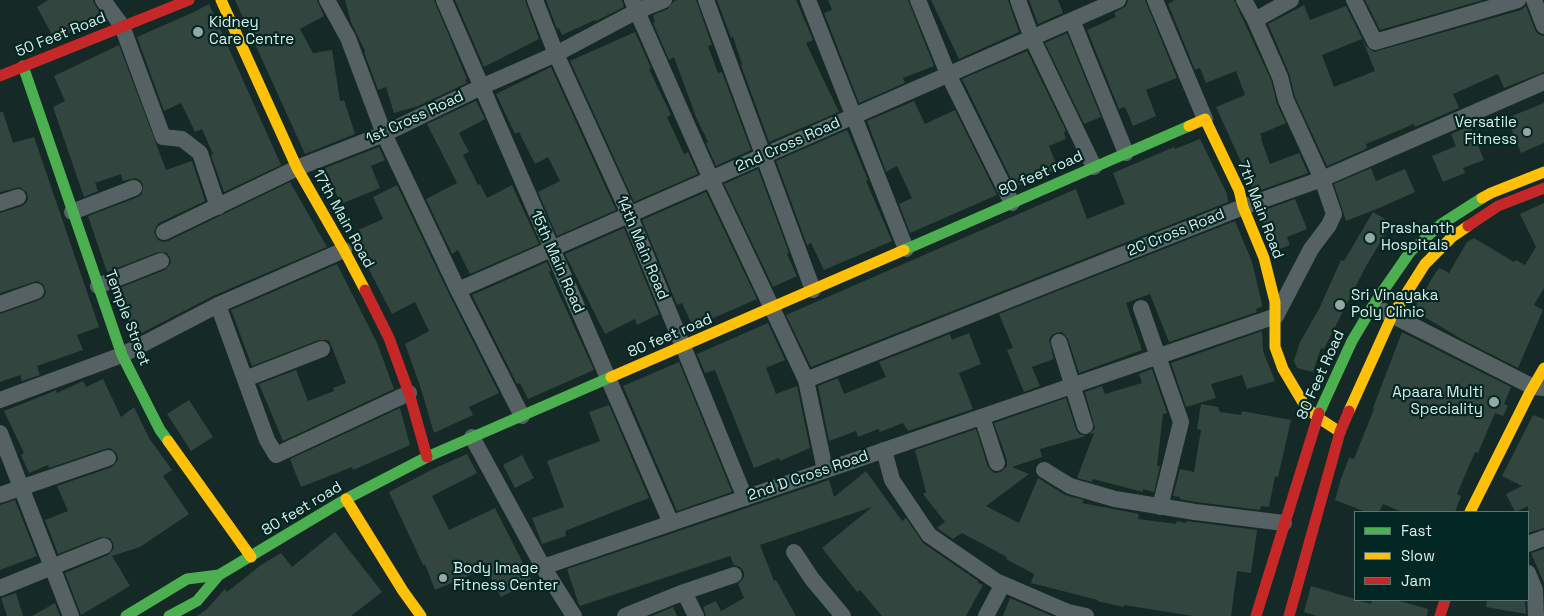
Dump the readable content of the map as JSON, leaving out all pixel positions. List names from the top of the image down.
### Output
{
  "streets": {
    "street": [
      "50 Feet Road",
      "1st Cross Road",
      "2nd Cross Road",
      "80 feet road",
      "7th Main Road",
      "17th Main Road",
      "2C Cross Road",
      "14th Main Road",
      "15th Main Road",
      "Temple Street",
      "80 Feet Road",
      "2nd D Cross Road"
    ]
  },
  "crossings": [
    ["50 Feet Road", "Temple Street"],
    ["1st Cross Road", "17th Main Road"],
    ["1st Cross Road", "14th Main Road"],
    ["1st Cross Road", "15th Main Road"],
    ["2nd Cross Road", "14th Main Road"],
    ["2nd Cross Road", "15th Main Road"],
    ["80 feet road", "7th Main Road"],
    ["80 feet road", "17th Main Road"],
    ["80 feet road", "14th Main Road"],
    ["80 feet road", "15th Main Road"],
    ["80 feet road", "Temple Street"],
    ["7th Main Road", "2C Cross Road"],
    ["7th Main Road", "80 Feet Road"],
    ["7th Main Road", "2nd D Cross Road"],
    ["14th Main Road", "2nd D Cross Road"],
    ["15th Main Road", "2nd D Cross Road"]
  ],
  "places": [
    "Kidney Care Centre",
    "Versatile Fitness",
    "Prashanth Hospitals",
    "Sri Vinayaka Poly Clinic",
    "Apaara Multi Speciality",
    "Body Image Fitness Center"
  ],
  "legend": ["Fast", "Slow", "Jam"]
}
